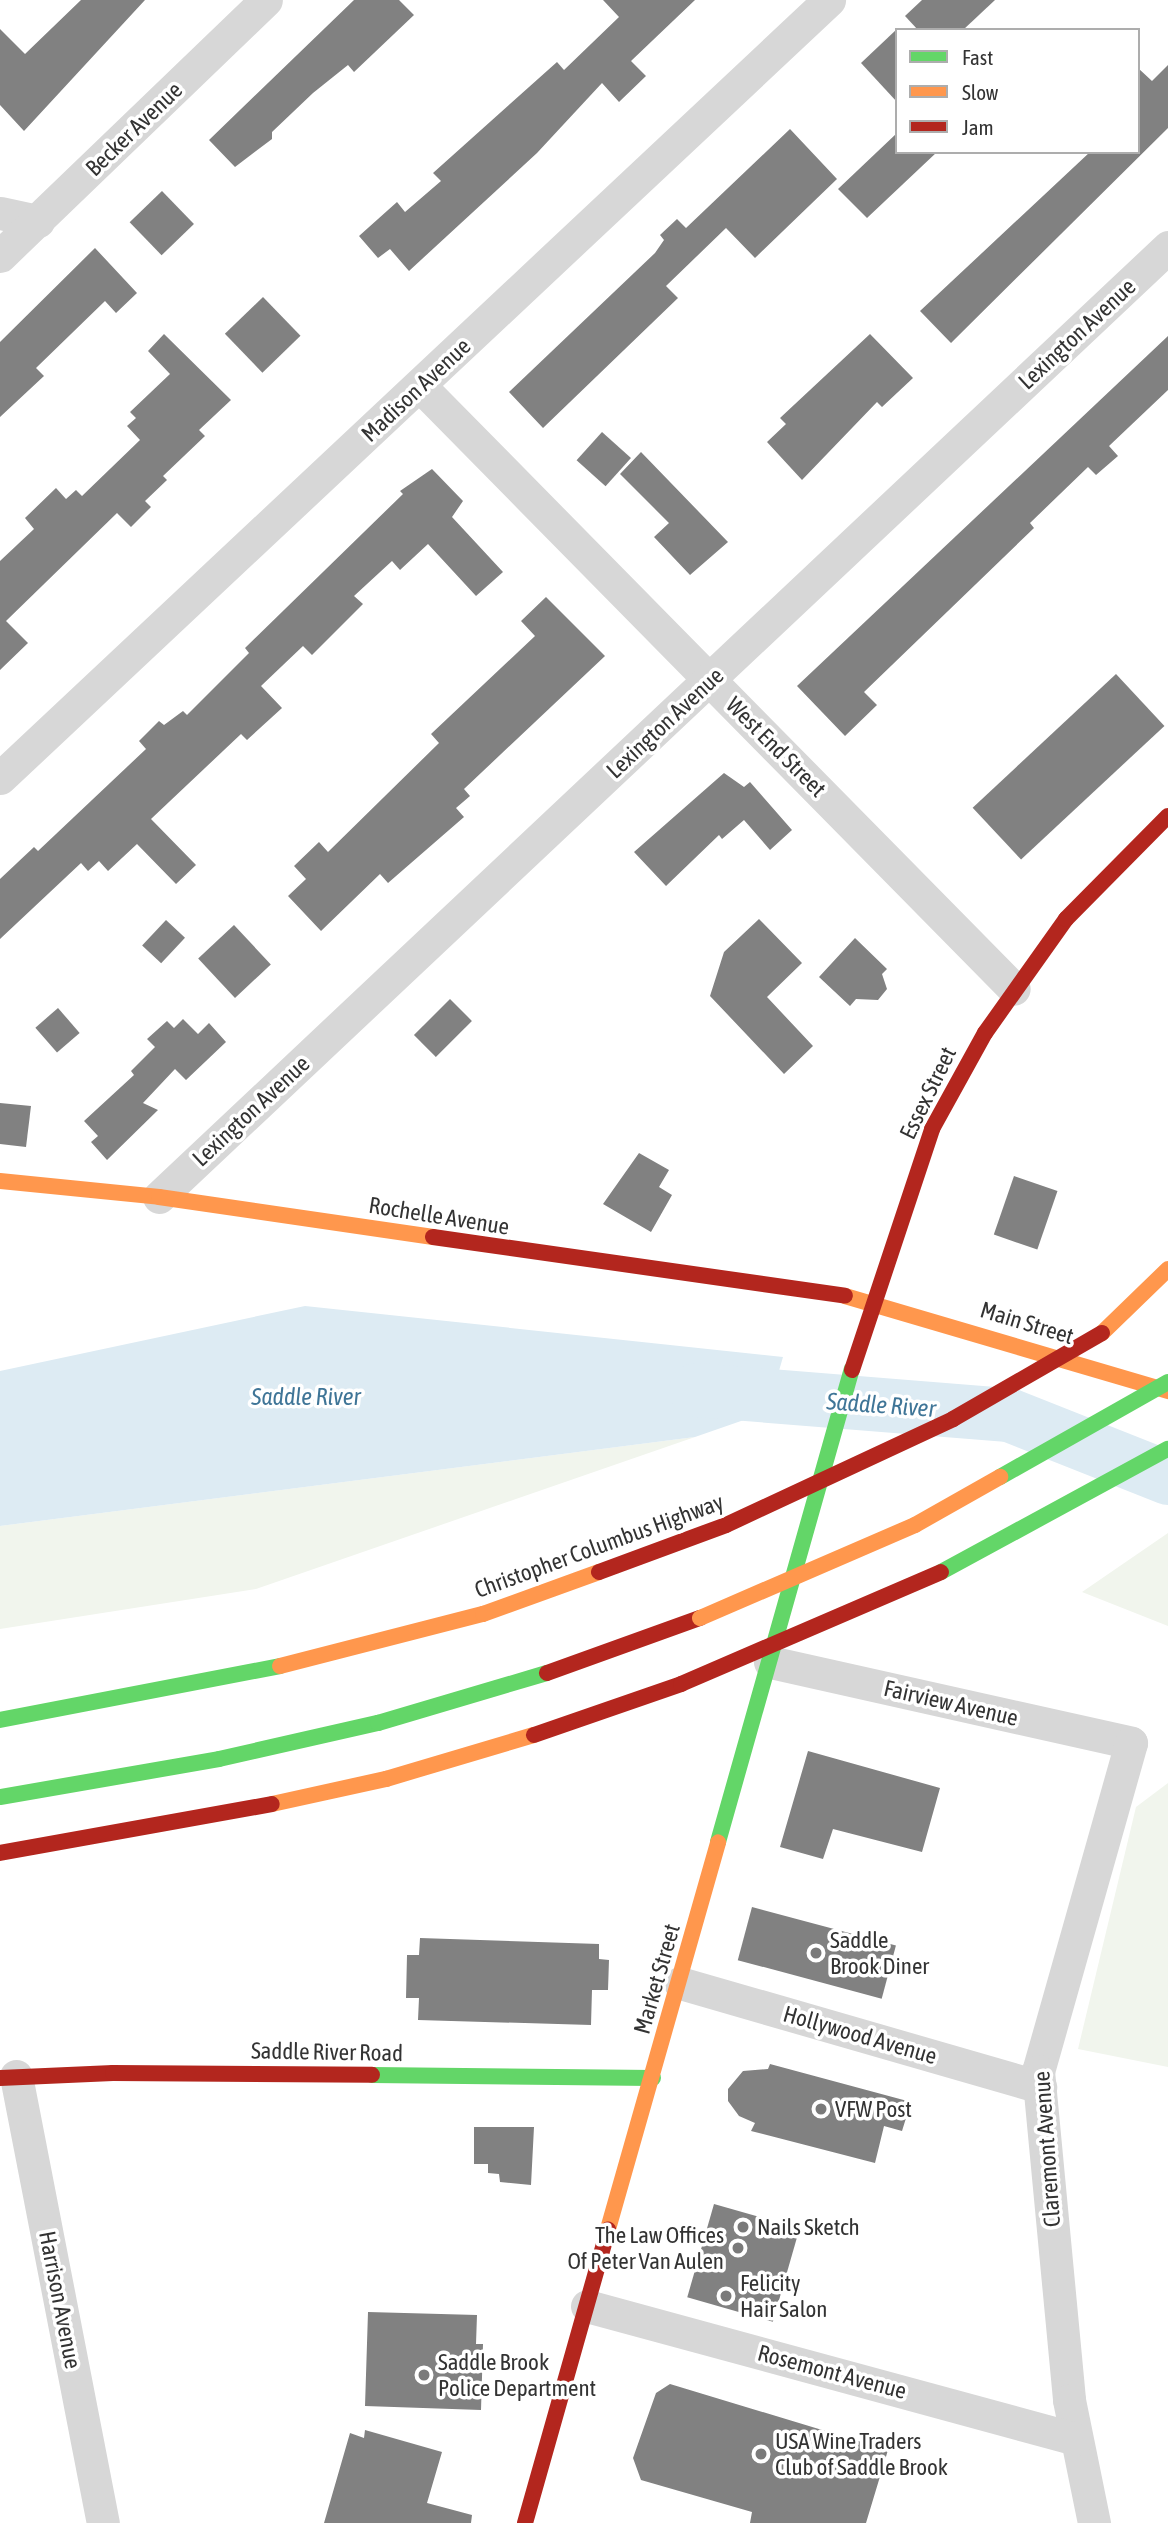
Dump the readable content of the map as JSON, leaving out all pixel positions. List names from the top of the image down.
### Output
{
  "streets": {
    "main road": [
      "Essex Street",
      "Rochelle Avenue",
      "Main Street",
      "Christopher Columbus Highway",
      "Market Street",
      "Saddle River Road"
    ],
    "street": [
      "Becker Avenue",
      "Lexington Avenue",
      "Madison Avenue",
      "West End Street",
      "Fairview Avenue",
      "Hollywood Avenue",
      "Claremont Avenue",
      "Harrison Avenue",
      "Rosemont Avenue"
    ]
  },
  "crossings": [
    ["Lexington Avenue", "West End Street"],
    ["Lexington Avenue", "Rochelle Avenue"],
    ["Madison Avenue", "West End Street"],
    ["West End Street", "Essex Street"],
    ["Essex Street", "Rochelle Avenue"],
    ["Essex Street", "Main Street"],
    ["Essex Street", "Market Street"],
    ["Rochelle Avenue", "Main Street"],
    ["Fairview Avenue", "Market Street"],
    ["Fairview Avenue", "Claremont Avenue"],
    ["Market Street", "Hollywood Avenue"],
    ["Market Street", "Saddle River Road"],
    ["Market Street", "Rosemont Avenue"],
    ["Hollywood Avenue", "Claremont Avenue"],
    ["Saddle River Road", "Harrison Avenue"],
    ["Claremont Avenue", "Rosemont Avenue"]
  ],
  "water": ["Saddle River"],
  "places": [
    "Saddle Brook Diner",
    "VFW Post",
    "Nails Sketch",
    "The Law Offices Of Peter Van Aulen",
    "Felicity Hair Salon",
    "Saddle Brook Police Department",
    "USA Wine Traders Club of Saddle Brook"
  ],
  "legend": ["Fast", "Slow", "Jam"]
}
